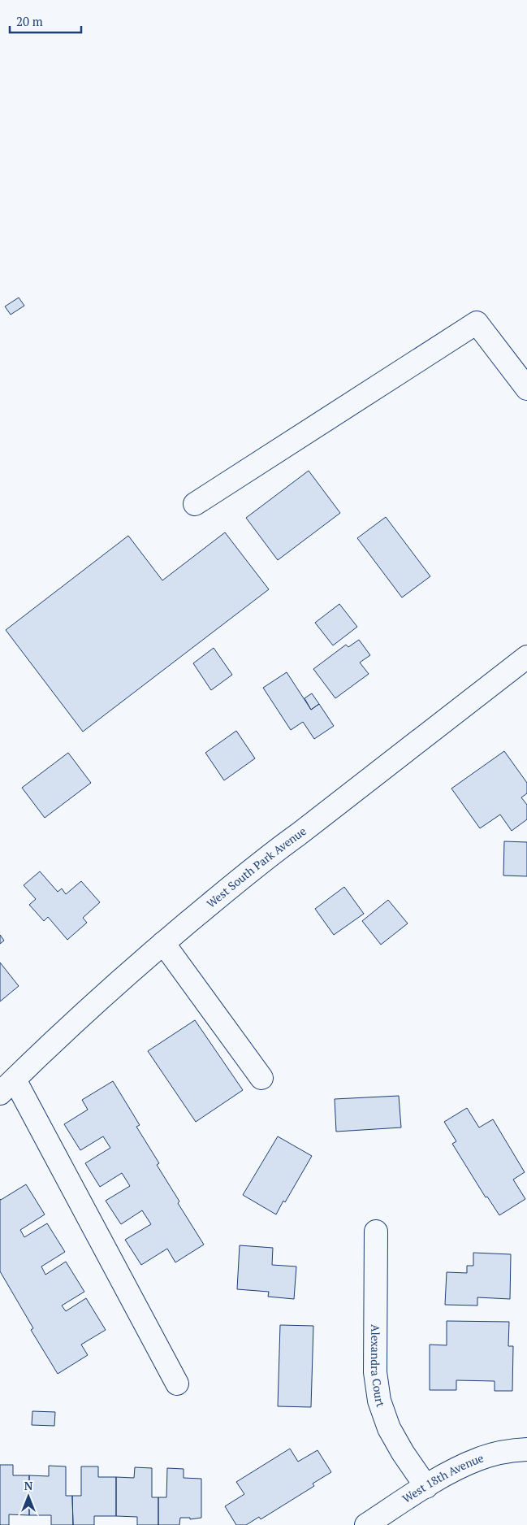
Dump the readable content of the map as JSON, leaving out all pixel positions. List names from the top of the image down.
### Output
{
  "streets": {
    "main road": ["West South Park Avenue", "Alexandra Court", "West 18th Avenue"]
  },
  "crossings": [
    ["Alexandra Court", "West 18th Avenue"]
  ],
  "scale_bar": "20 m",
  "north": "top"
}
